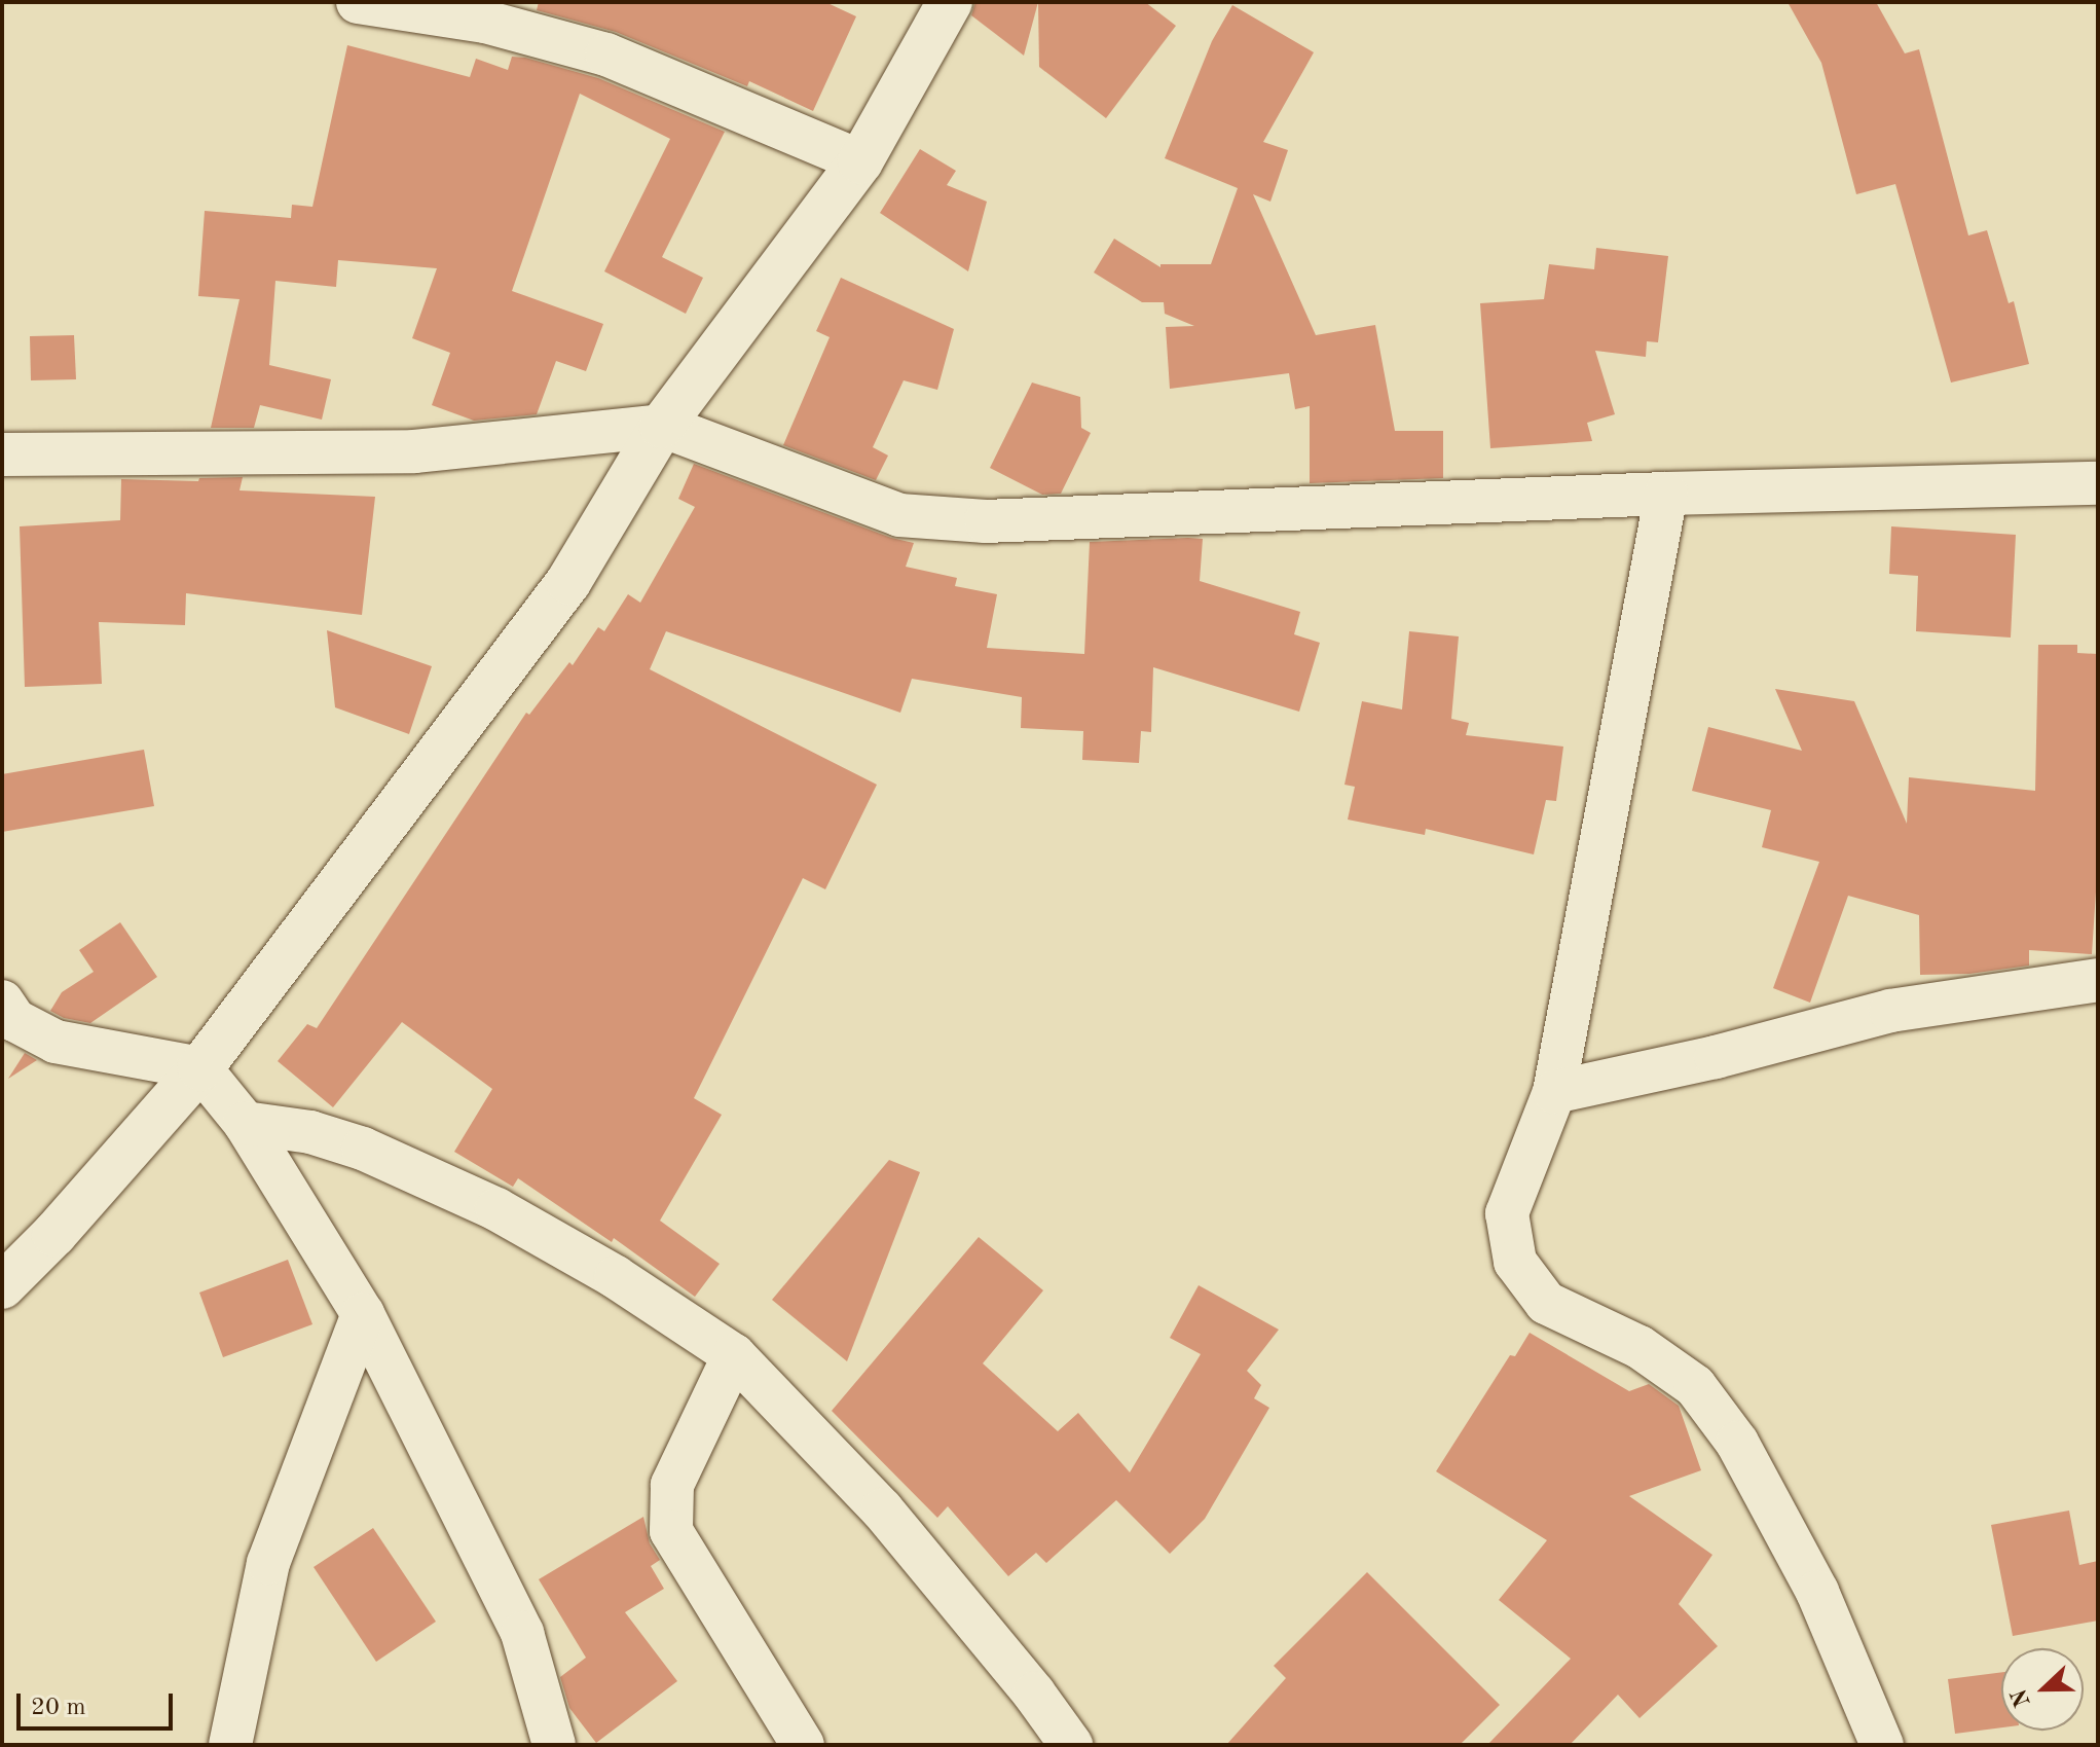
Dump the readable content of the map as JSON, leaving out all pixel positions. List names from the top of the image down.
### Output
{
  "scale_bar": "20 m",
  "north": "left"
}
